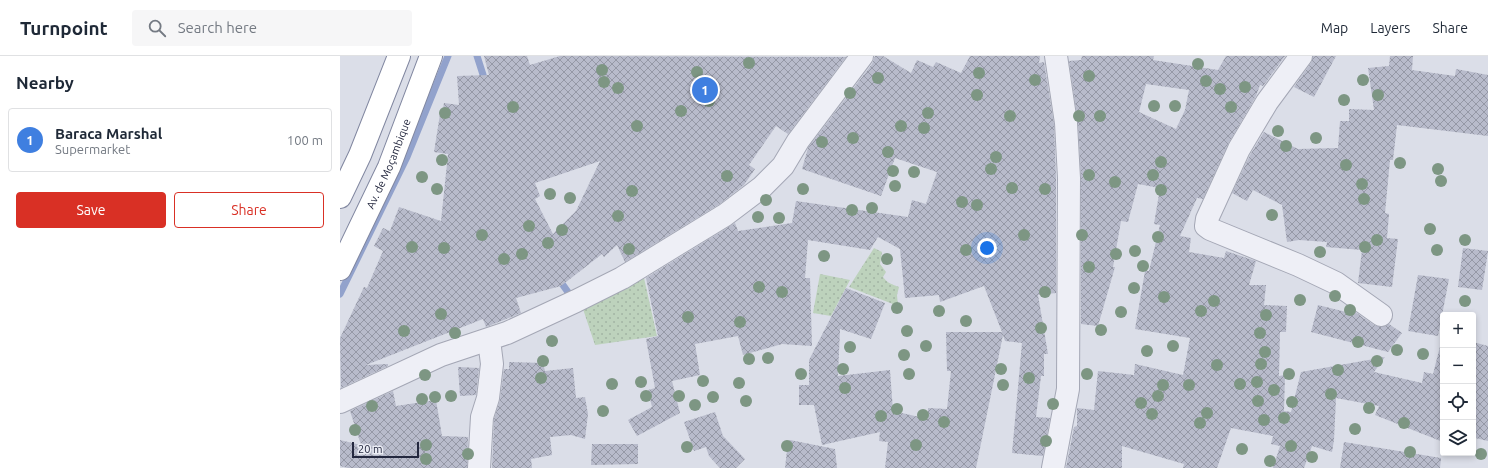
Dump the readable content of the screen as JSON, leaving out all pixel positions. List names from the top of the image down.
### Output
{
  "streets": {
    "highway": ["Av. de Moçambique"]
  },
  "scale_bar": "20 m",
  "page": {
    "header": "Turnpoint",
    "search": "Search here",
    "nav": ["Map", "Layers", "Share"],
    "heading": "Nearby",
    "pins": "1",
    "list": [
      {
        "mark": "1",
        "name": "Baraca Marshal",
        "note": "Supermarket",
        "value": "100 m"
      }
    ],
    "buttons": ["Save", "Share"],
    "map_buttons": ["+", "−"],
    "scale": "20 m"
  }
}
